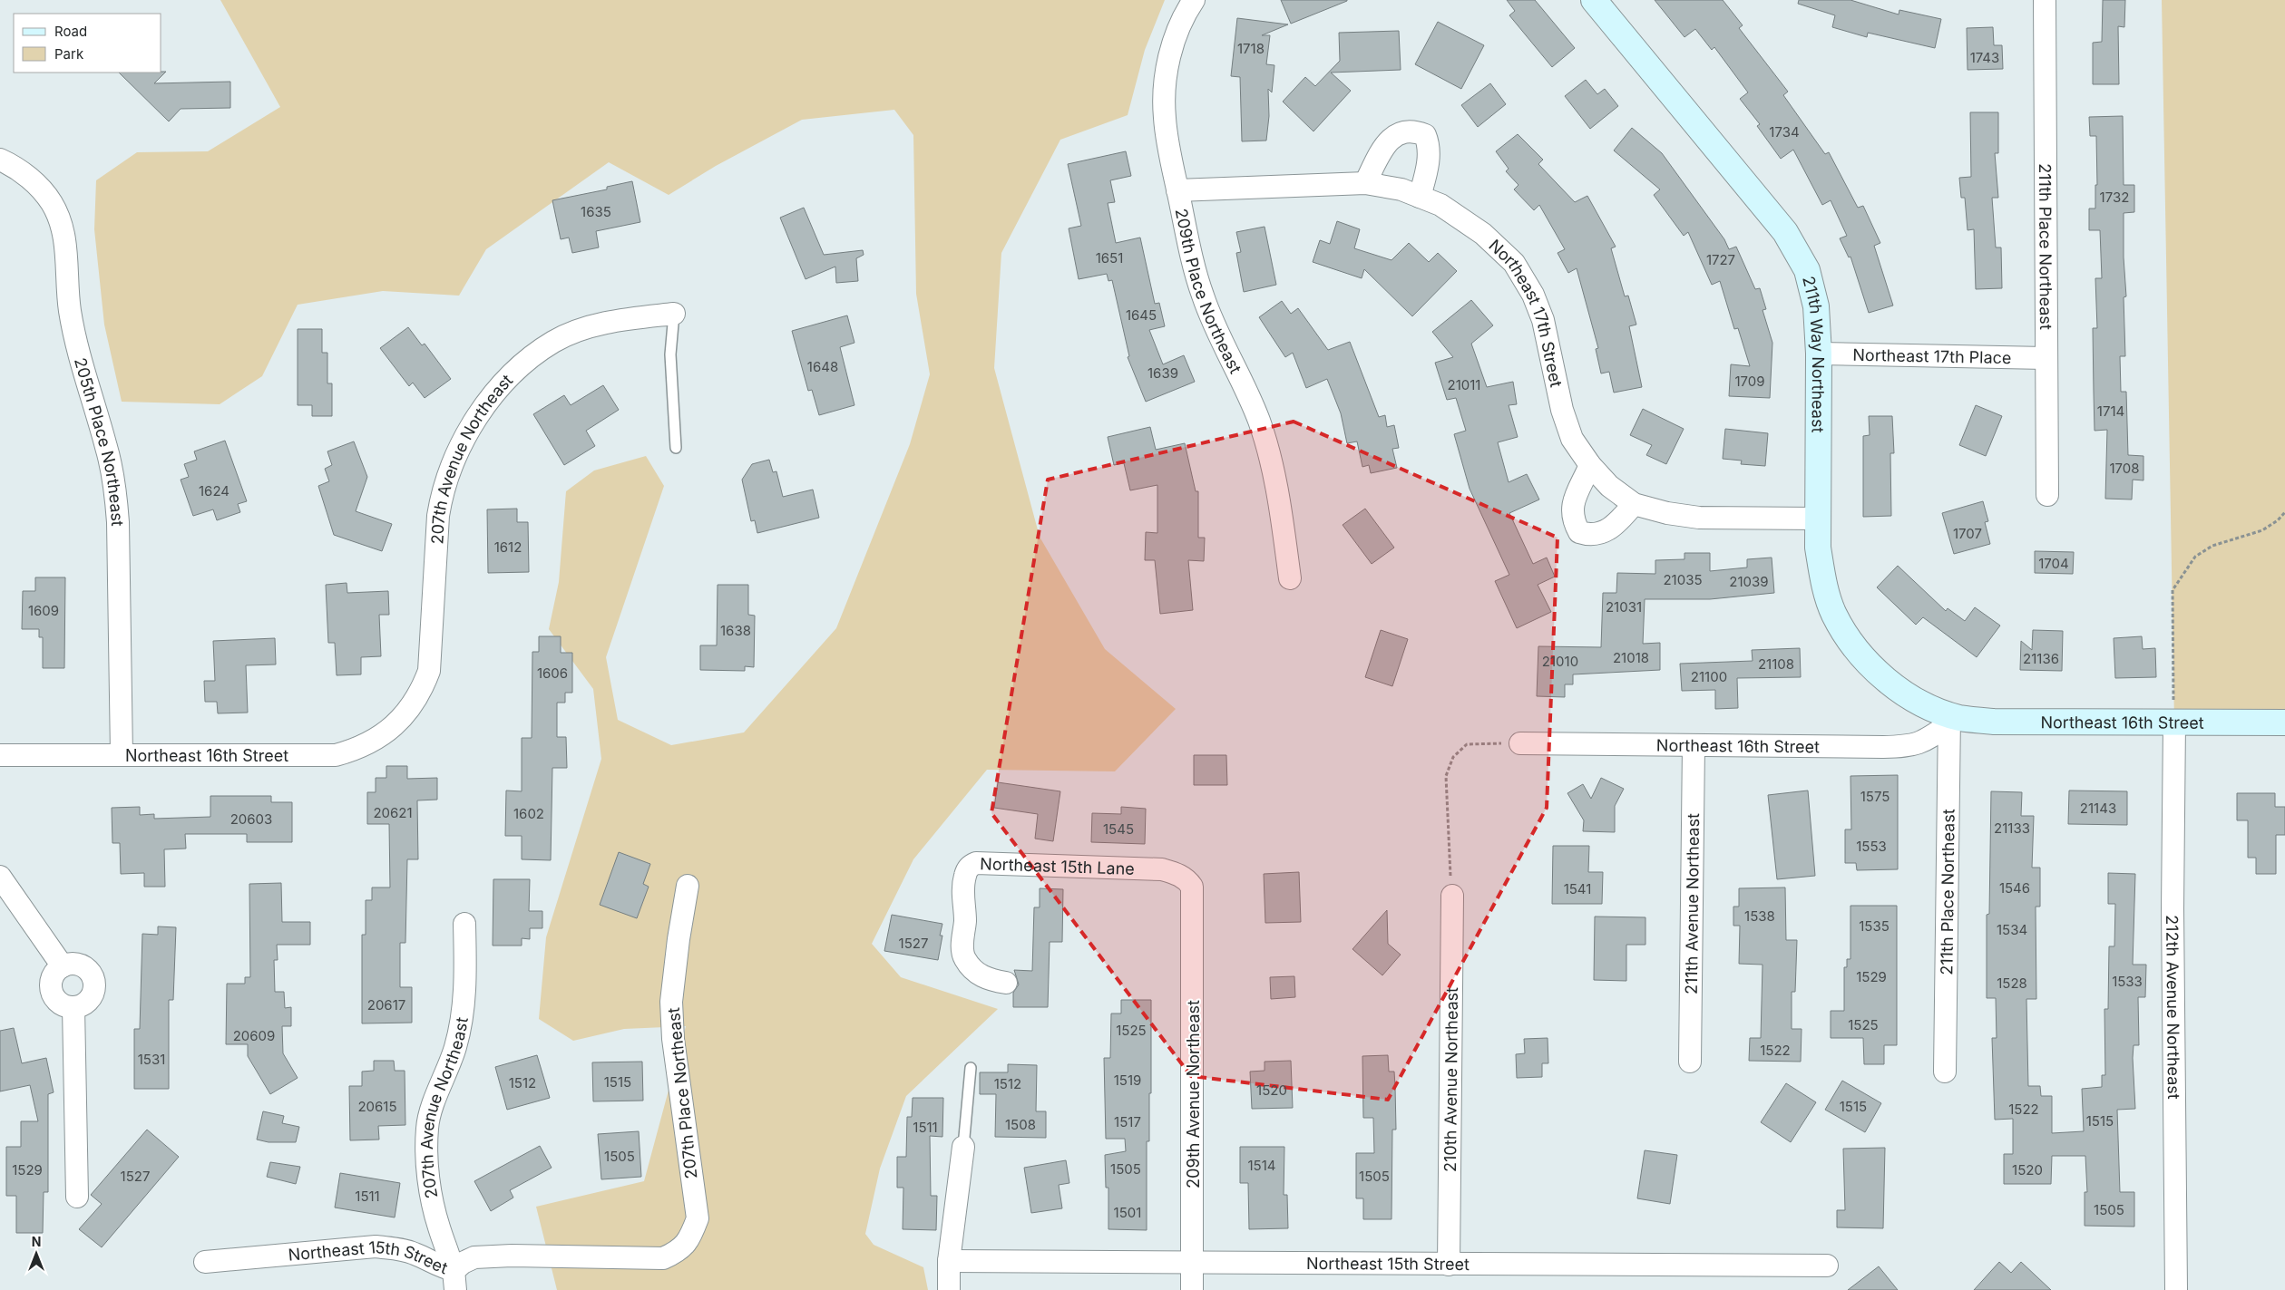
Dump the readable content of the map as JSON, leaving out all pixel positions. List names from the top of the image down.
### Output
{
  "streets": {
    "street": [
      "211th Place Northeast",
      "209th Place Northeast",
      "Northeast 17th Street",
      "211th Way Northeast",
      "Northeast 17th Place",
      "205th Place Northeast",
      "207th Avenue Northeast",
      "Northeast 16th Street",
      "Northeast 15th Lane",
      "211th Avenue Northeast",
      "212th Avenue Northeast",
      "210th Avenue Northeast",
      "207th Place Northeast",
      "209th Avenue Northeast",
      "Northeast 15th Street"
    ]
  },
  "crossings": [
    ["211th Place Northeast", "211th Way Northeast"],
    ["211th Place Northeast", "Northeast 17th Place"],
    ["211th Place Northeast", "Northeast 16th Street"],
    ["209th Place Northeast", "Northeast 17th Street"],
    ["Northeast 17th Street", "211th Way Northeast"],
    ["211th Way Northeast", "Northeast 17th Place"],
    ["211th Way Northeast", "Northeast 16th Street"],
    ["205th Place Northeast", "Northeast 16th Street"],
    ["207th Avenue Northeast", "Northeast 16th Street"],
    ["207th Avenue Northeast", "Northeast 15th Street"],
    ["Northeast 16th Street", "211th Avenue Northeast"],
    ["Northeast 16th Street", "212th Avenue Northeast"],
    ["Northeast 15th Lane", "209th Avenue Northeast"],
    ["210th Avenue Northeast", "Northeast 15th Street"],
    ["207th Place Northeast", "Northeast 15th Street"],
    ["209th Avenue Northeast", "Northeast 15th Street"]
  ],
  "house_numbers": [
    "1718",
    "1743",
    "1734",
    "1732",
    "1635",
    "1651",
    "1727",
    "1645",
    "1648",
    "1639",
    "1709",
    "21011",
    "1714",
    "1708",
    "1624",
    "1707",
    "1612",
    "1704",
    "21035",
    "21039",
    "21031",
    "1609",
    "1638",
    "21018",
    "21136",
    "21010",
    "21108",
    "1606",
    "21100",
    "1575",
    "21143",
    "20621",
    "1602",
    "20603",
    "21133",
    "1545",
    "1553",
    "1546",
    "1541",
    "1538",
    "1535",
    "1534",
    "1527",
    "1529",
    "1533",
    "1528",
    "20617",
    "1525",
    "1525",
    "20609",
    "1522",
    "1531",
    "1519",
    "1515",
    "1512",
    "1512",
    "1520",
    "20615",
    "1515",
    "1522",
    "1515",
    "1517",
    "1508",
    "1511",
    "1505",
    "1514",
    "1505",
    "1529",
    "1520",
    "1527",
    "1505",
    "1511",
    "1505",
    "1501"
  ],
  "legend": ["Road", "Park"],
  "north": "top"
}
